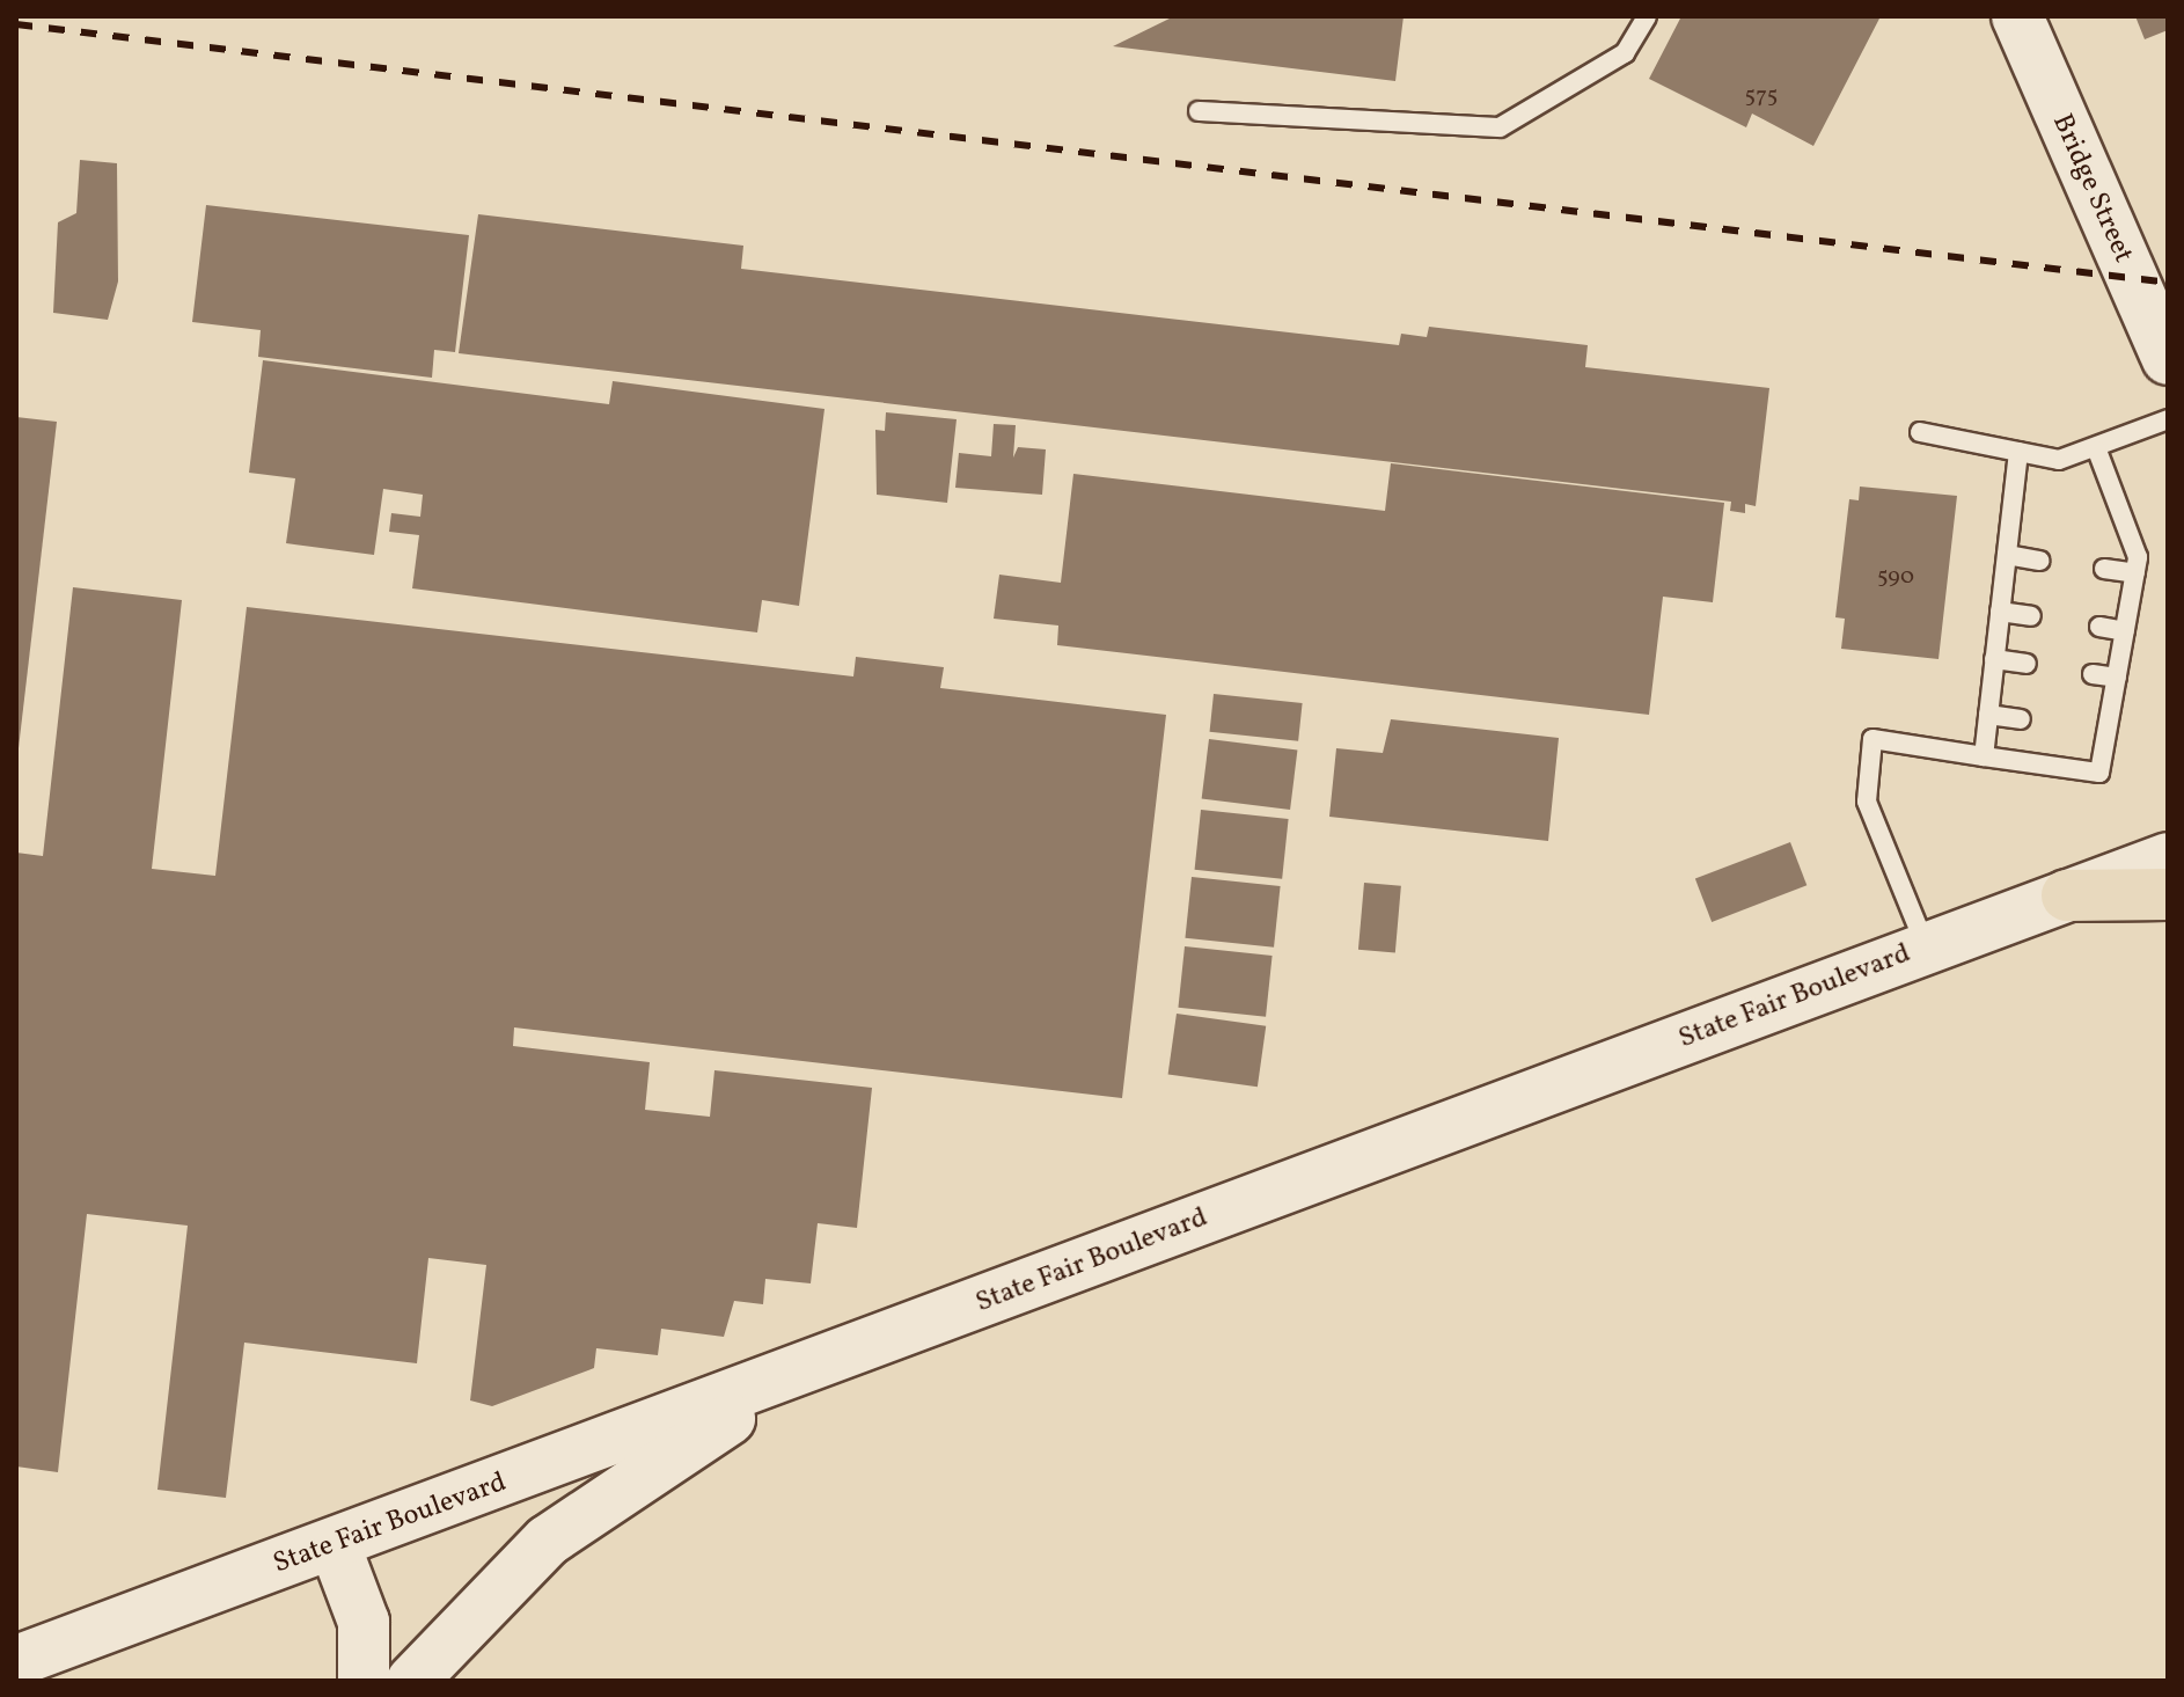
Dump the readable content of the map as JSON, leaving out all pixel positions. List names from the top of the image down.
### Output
{
  "streets": {
    "main road": ["Bridge Street", "State Fair Boulevard"]
  },
  "house_numbers": ["575", "590"]
}
